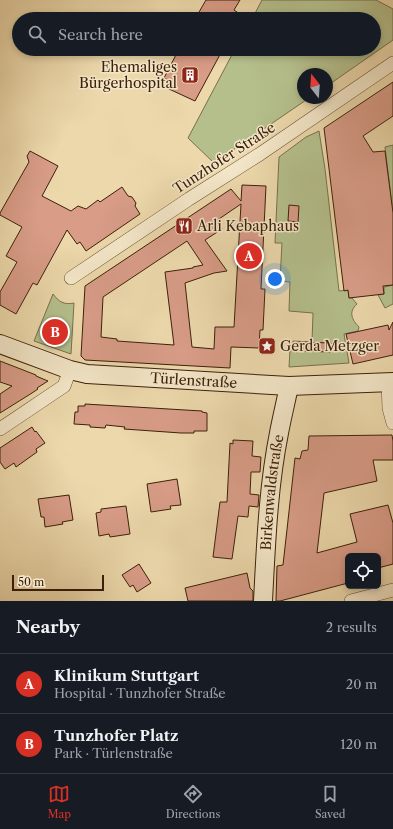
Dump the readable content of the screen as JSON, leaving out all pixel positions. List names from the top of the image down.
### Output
{
  "streets": {
    "street": ["Tunzhofer Straße", "Türlenstraße", "Birkenwaldstraße"]
  },
  "crossings": [
    ["Türlenstraße", "Birkenwaldstraße"]
  ],
  "places": {
    "building": ["Ehemaliges Bürgerhospital"],
    "restaurant": ["Arli Kebaphaus"],
    "place": ["Gerda Metzger"]
  },
  "scale_bar": "50 m",
  "north": "top",
  "page": {
    "search": "Search here",
    "pins": ["A", "B"],
    "scale": "50 m",
    "heading": ["Nearby", "2 results"],
    "list": [
      {
        "mark": "A",
        "name": "Klinikum Stuttgart",
        "note": "Hospital · Tunzhofer Straße",
        "value": "20 m"
      },
      {
        "mark": "B",
        "name": "Tunzhofer Platz",
        "note": "Park · Türlenstraße",
        "value": "120 m"
      }
    ],
    "nav": ["Map", "Directions", "Saved"]
  }
}
